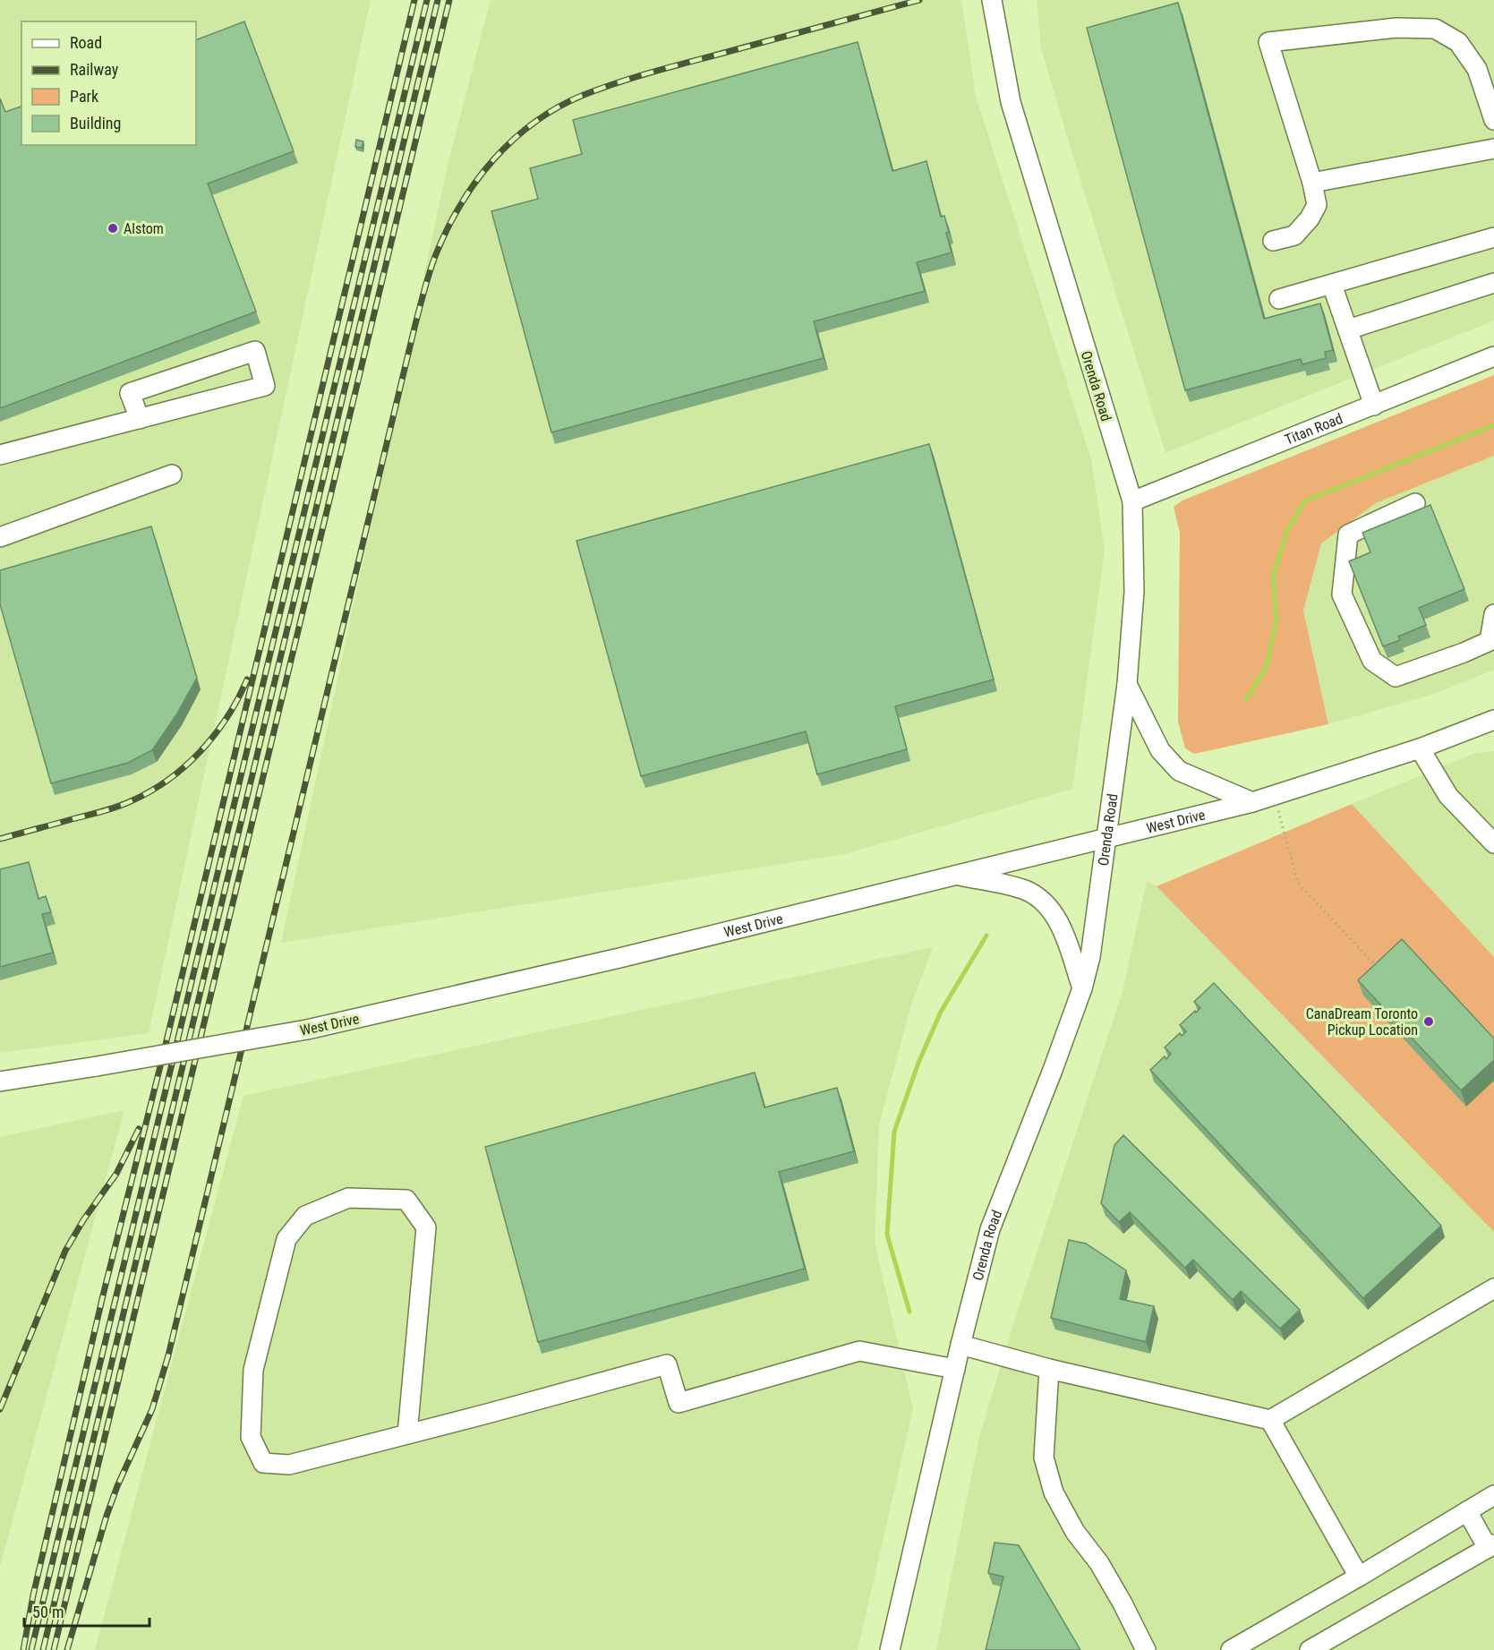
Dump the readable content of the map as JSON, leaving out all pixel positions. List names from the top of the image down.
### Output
{
  "streets": {
    "street": ["Orenda Road", "Titan Road", "West Drive"]
  },
  "crossings": [
    ["Orenda Road", "Titan Road"],
    ["Orenda Road", "West Drive"]
  ],
  "places": ["Alstom", "CanaDream Toronto Pickup Location"],
  "legend": [
    "Road",
    "Railway",
    "Park",
    "Building"
  ],
  "scale_bar": "50 m"
}
